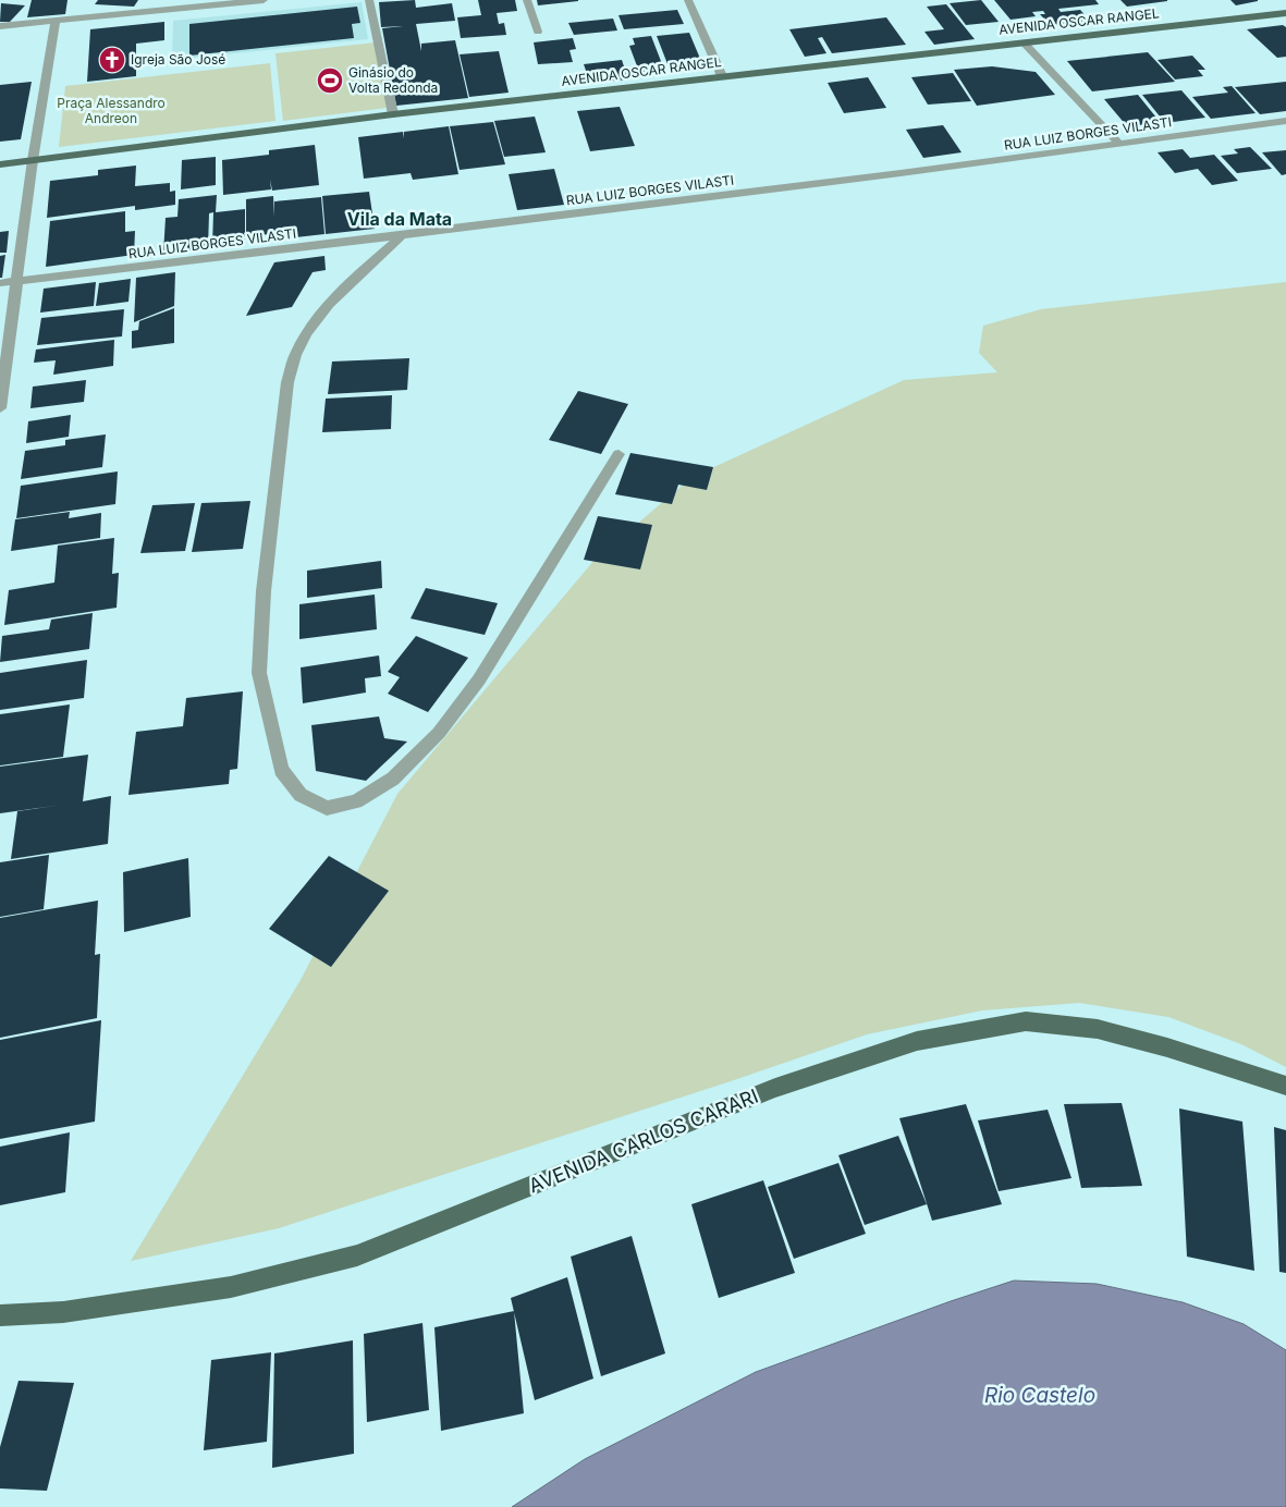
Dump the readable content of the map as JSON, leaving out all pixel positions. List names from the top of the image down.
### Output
{
  "streets": {
    "main road": ["AVENIDA OSCAR RANGEL", "AVENIDA CARLOS CARARI"],
    "street": ["RUA LUIZ BORGES VILASTI"]
  },
  "districts": ["Vila da Mata"],
  "water": ["Rio Castelo"],
  "parks": ["Praça Alessandro Andreon"],
  "places": {
    "church": ["Igreja São José"],
    "sports": ["Ginásio do Volta Redonda"]
  }
}
